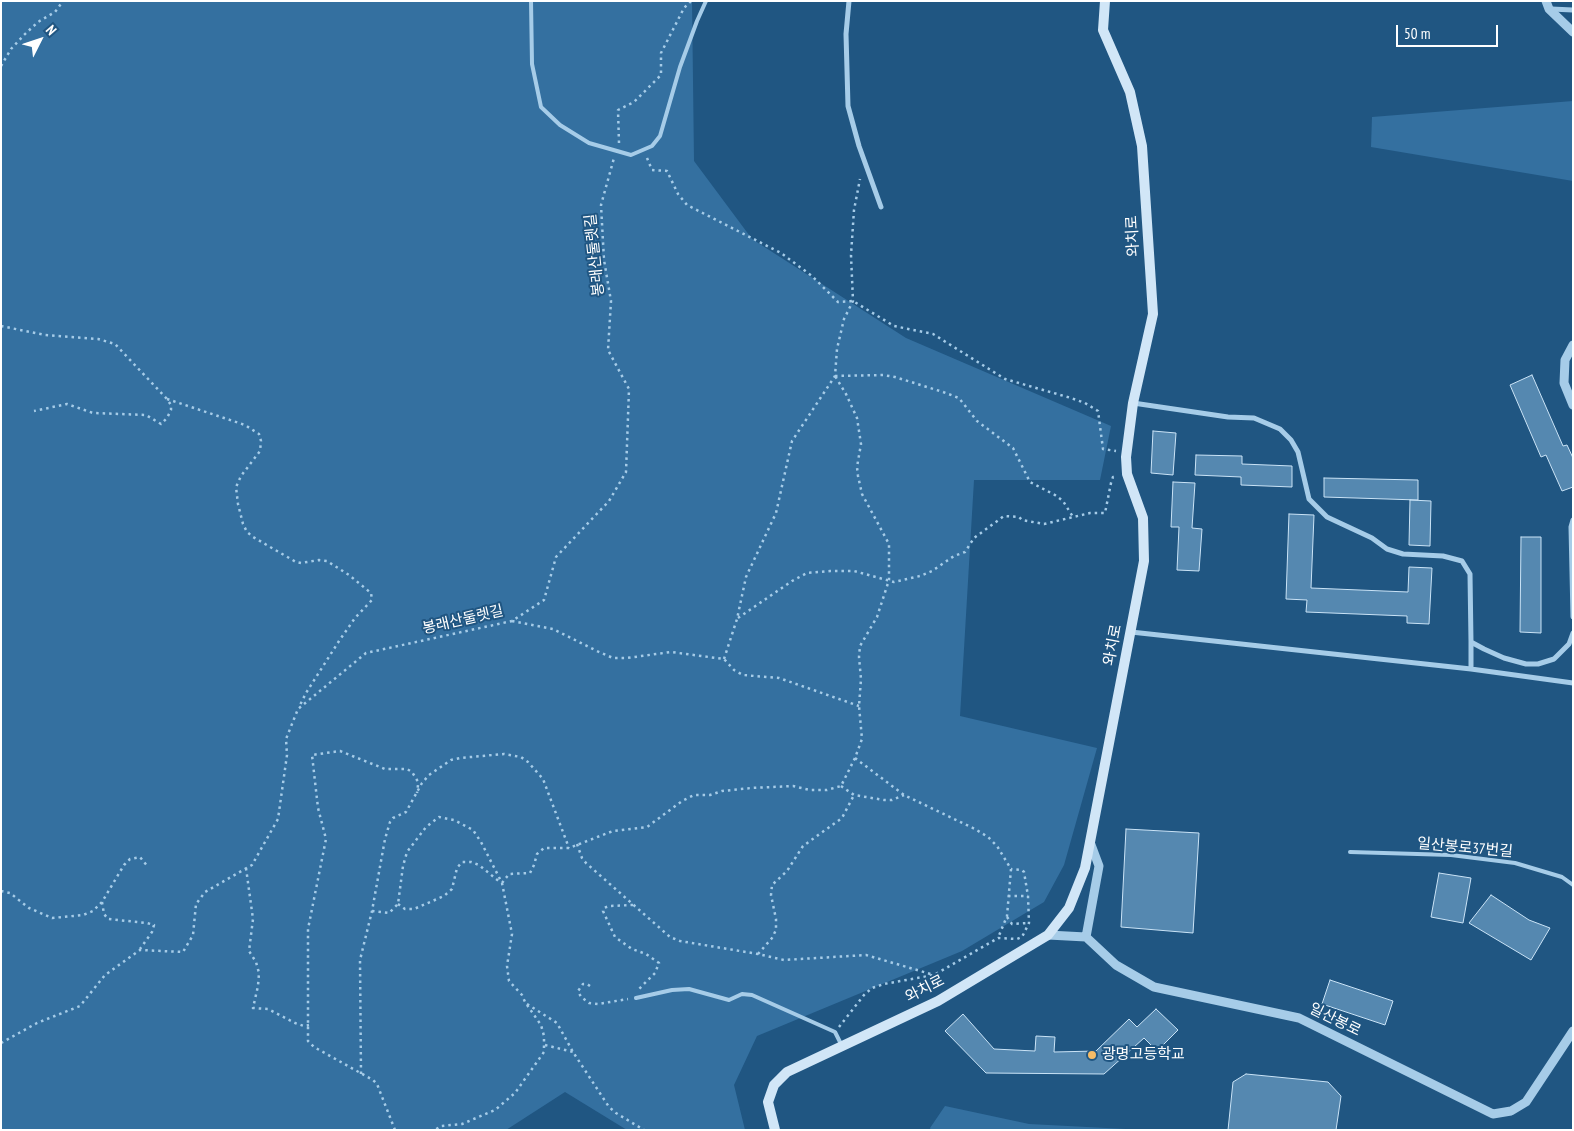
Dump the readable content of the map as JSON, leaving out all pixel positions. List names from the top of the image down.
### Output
{
  "streets": {
    "main road": ["와치로"],
    "street": ["일산봉로"],
    "lane": ["일산봉로37번길"],
    "path": ["봉래산둘렛길"]
  },
  "places": ["광명고등학교"],
  "scale_bar": "50 m",
  "north": "top right"
}
